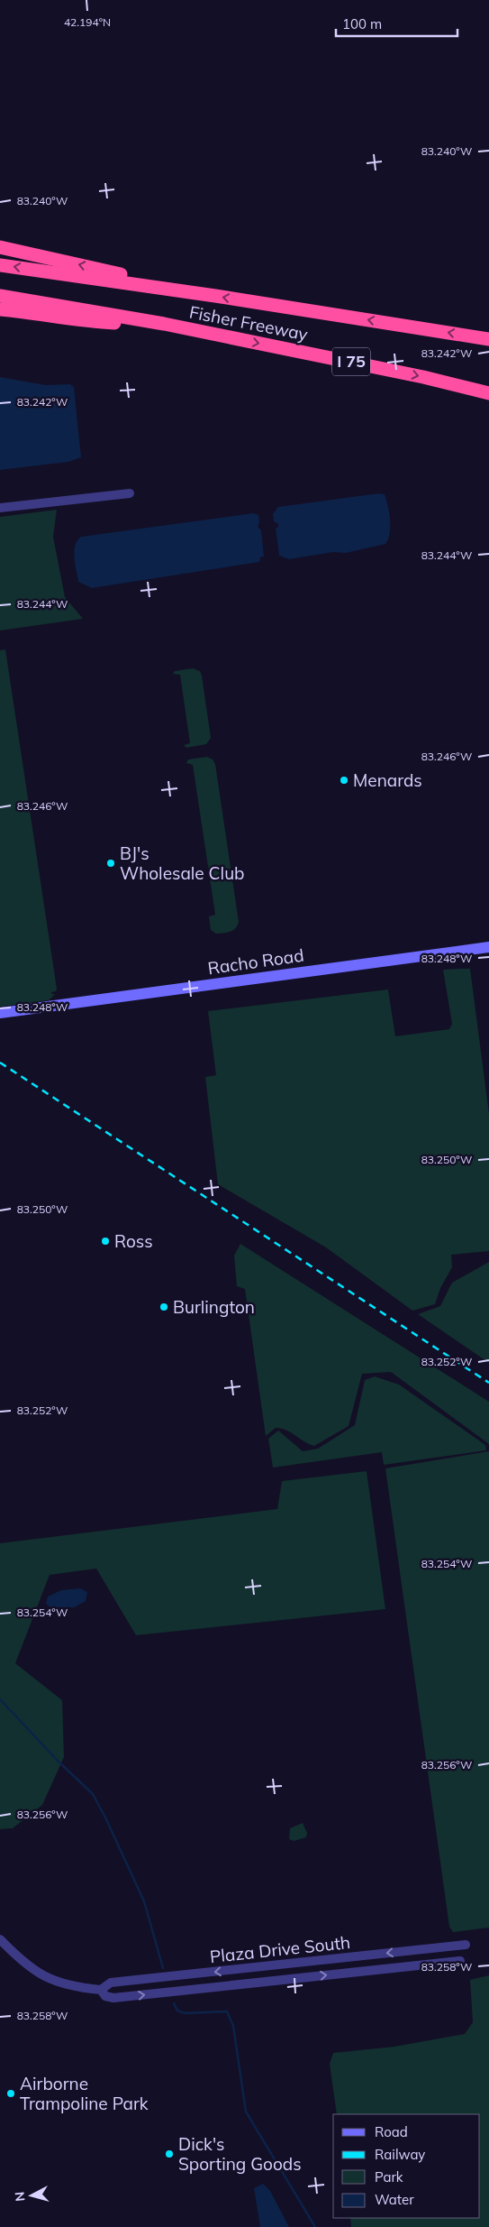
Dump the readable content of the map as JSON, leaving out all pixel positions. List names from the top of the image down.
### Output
{
  "streets": {
    "highway": ["Fisher Freeway", "I 75"],
    "street": ["Racho Road", "Plaza Drive South"]
  },
  "places": [
    "Menards",
    "BJ's Wholesale Club",
    "Ross",
    "Burlington",
    "Airborne Trampoline Park",
    "Dick's Sporting Goods"
  ],
  "legend": [
    "Road",
    "Railway",
    "Park",
    "Water"
  ],
  "scale_bar": "100 m",
  "north": "left",
  "coordinates": [
    "42.194°N",
    "83.240°W",
    "83.242°W",
    "83.244°W",
    "83.246°W",
    "83.248°W",
    "83.250°W",
    "83.252°W",
    "83.254°W",
    "83.256°W",
    "83.258°W"
  ]
}
